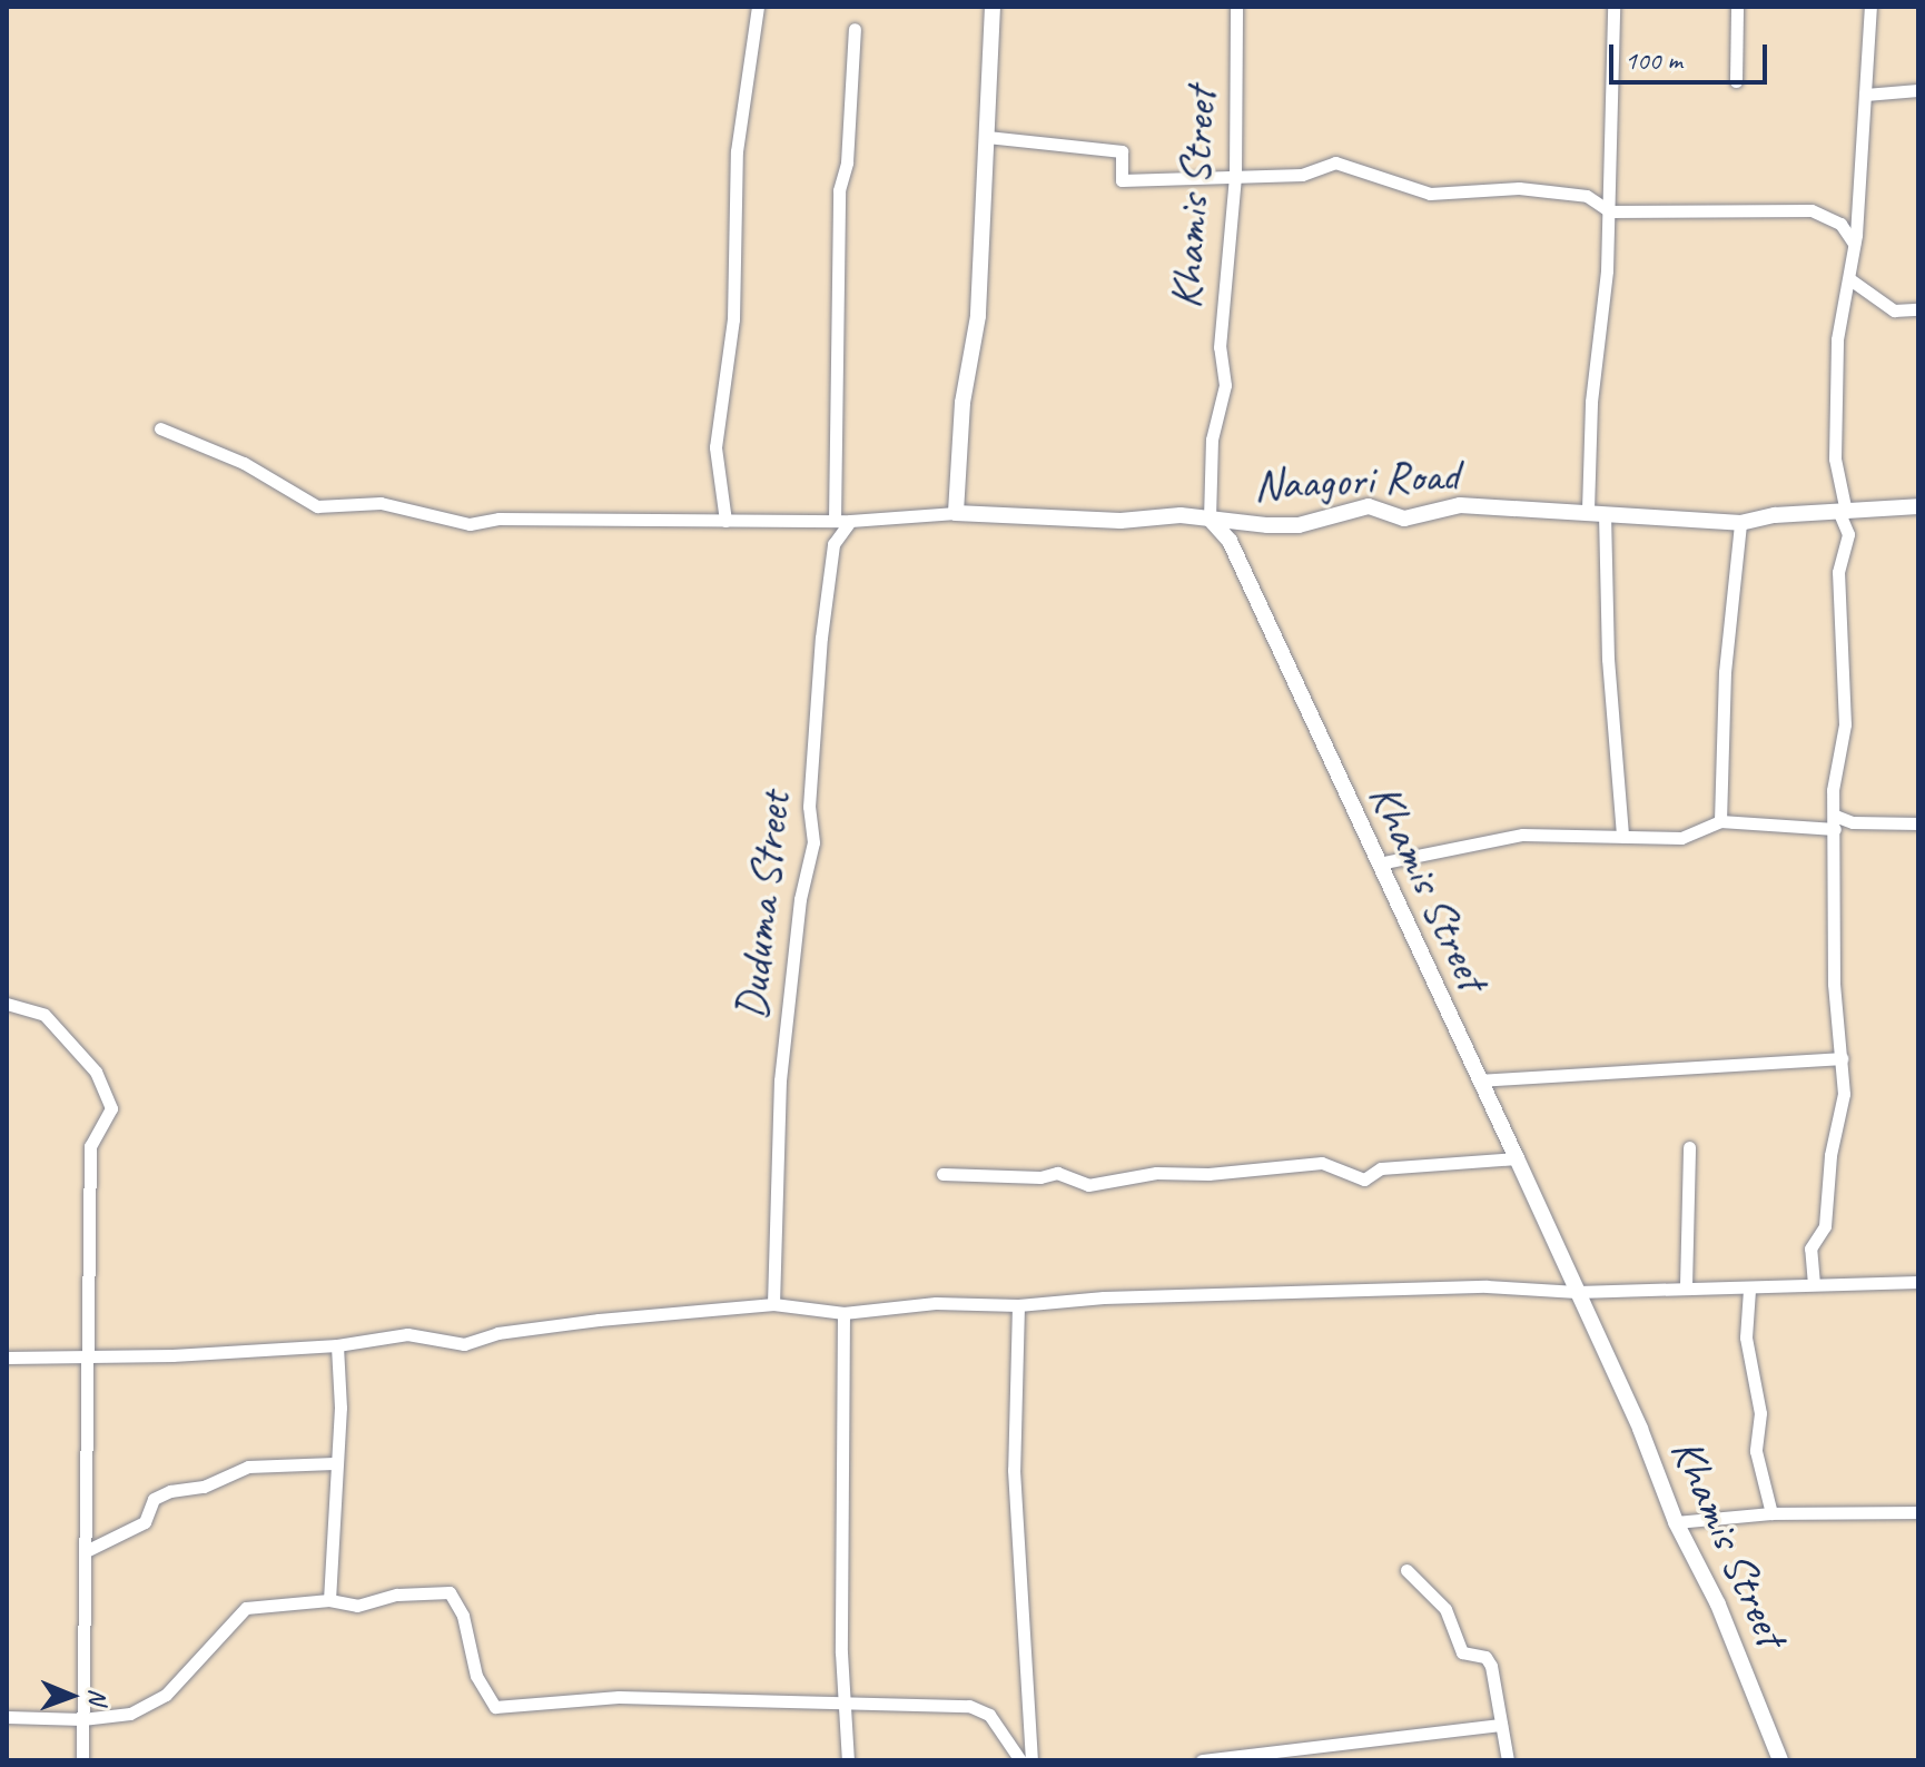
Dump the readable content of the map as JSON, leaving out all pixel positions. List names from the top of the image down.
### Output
{
  "streets": {
    "street": ["Khamis Street", "Naagori Road", "Duduma Street"]
  },
  "crossings": [
    ["Khamis Street", "Naagori Road"]
  ],
  "scale_bar": "100 m",
  "north": "right"
}
